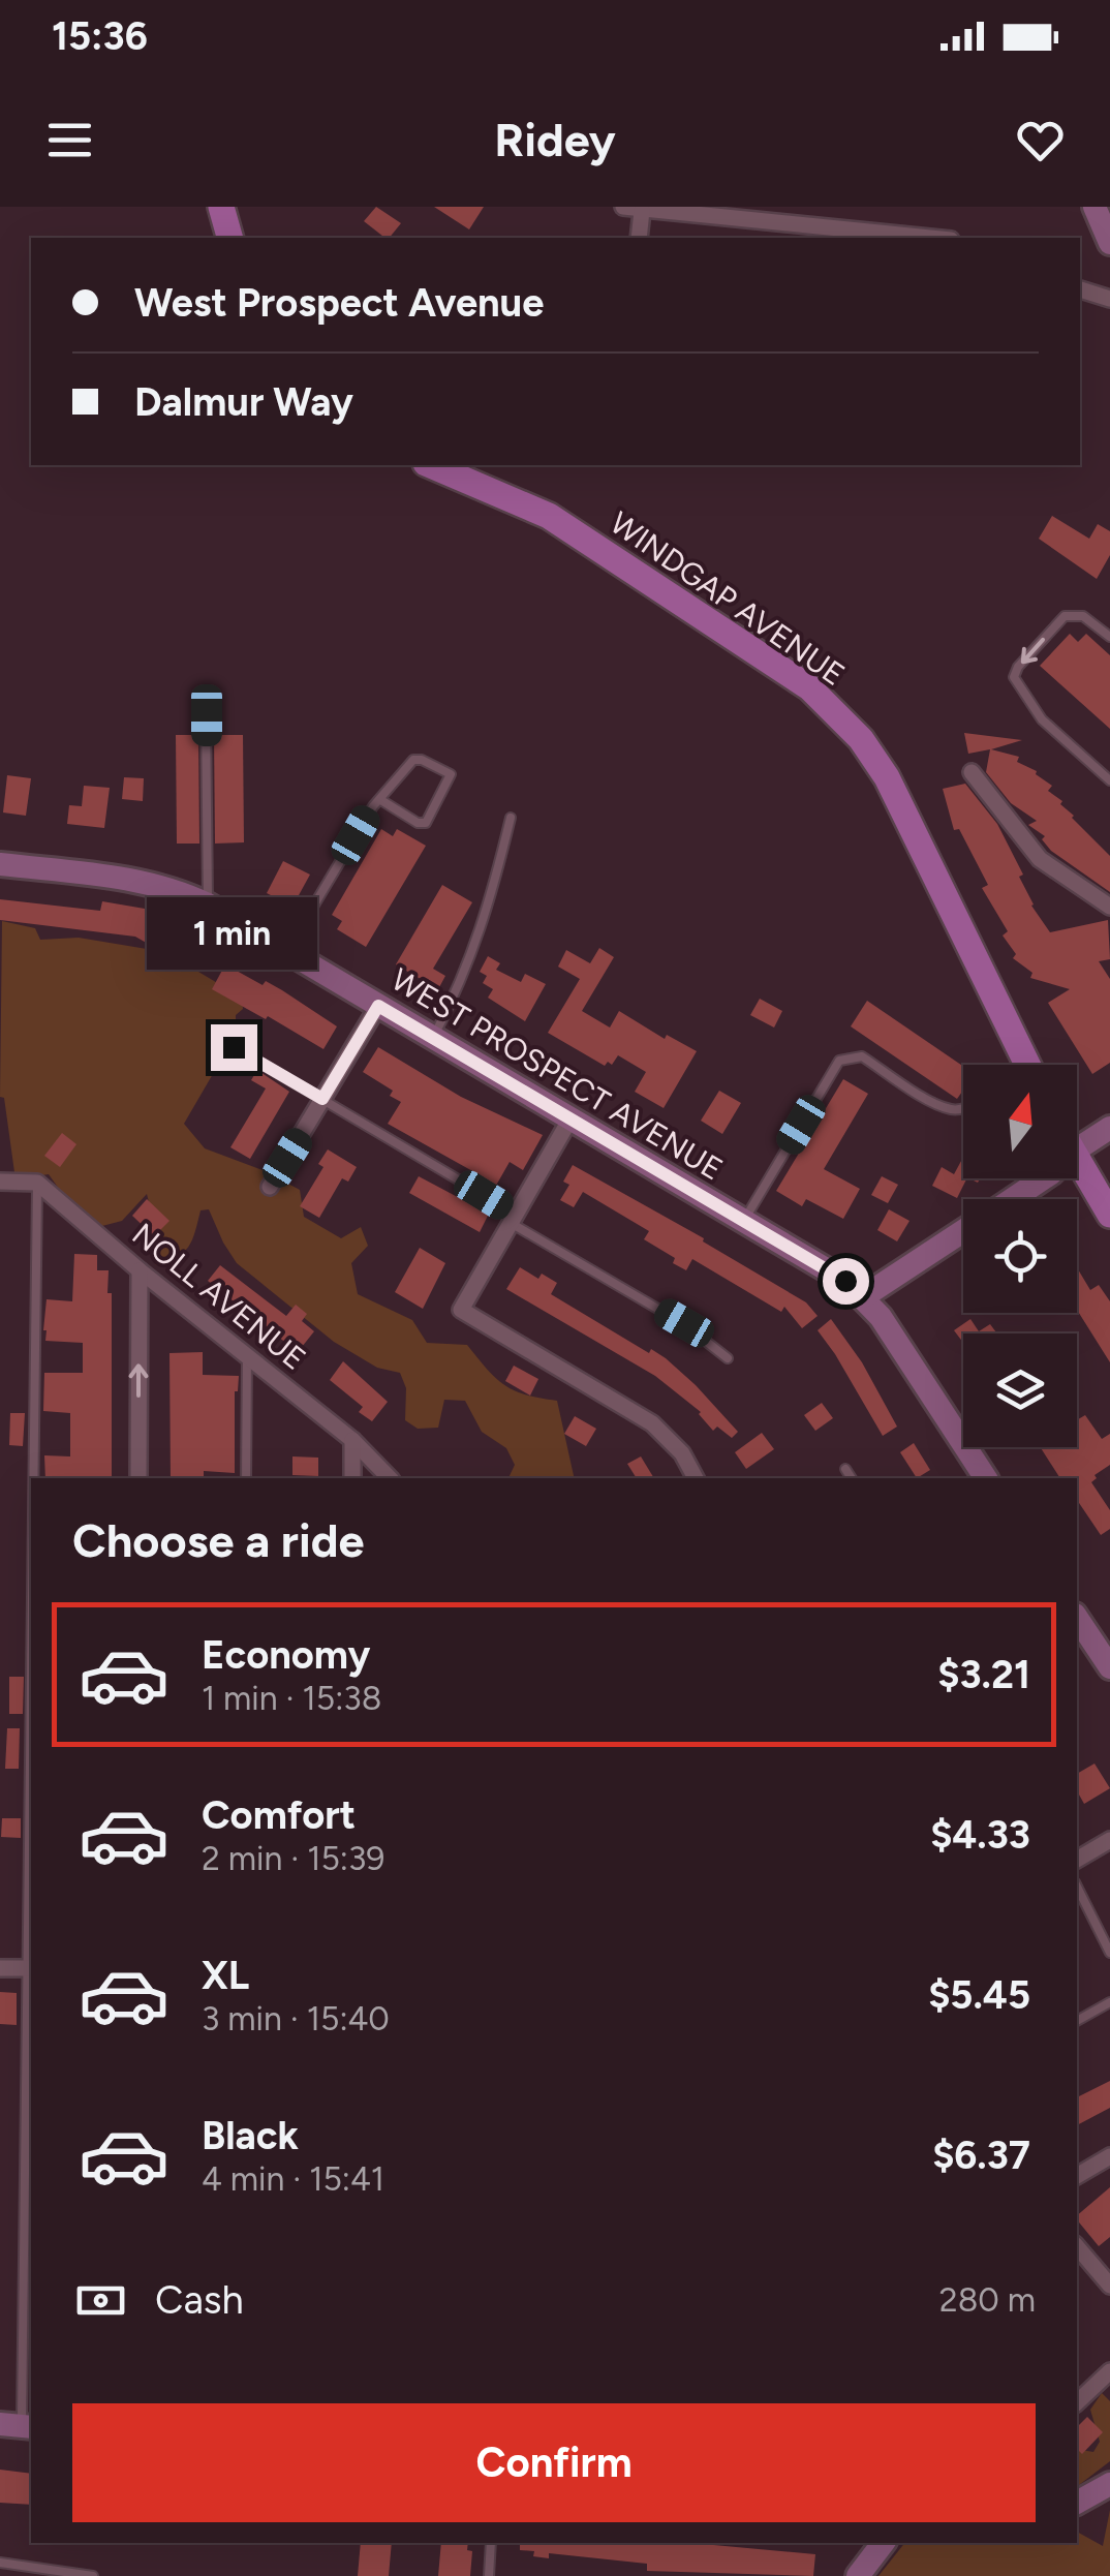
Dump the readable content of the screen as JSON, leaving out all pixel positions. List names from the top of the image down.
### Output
{
  "streets": {
    "main road": ["WINDGAP AVENUE"],
    "street": ["WEST PROSPECT AVENUE", "NOLL AVENUE"]
  },
  "north": "top",
  "page": {
    "status": "15:36",
    "header": "Ridey",
    "banner": ["West Prospect Avenue", "Dalmur Way"],
    "bubble": "1 min",
    "heading": "Choose a ride",
    "list": [
      {
        "name": "Economy",
        "note": "1 min · 15:38",
        "value": "$3.21"
      },
      {
        "name": "Comfort",
        "note": "2 min · 15:39",
        "value": "$4.33"
      },
      {
        "name": "XL",
        "note": "3 min · 15:40",
        "value": "$5.45"
      },
      {
        "name": "Black",
        "note": "4 min · 15:41",
        "value": "$6.37"
      }
    ],
    "pay": ["Cash", "280 m"],
    "buttons": "Confirm"
  }
}
